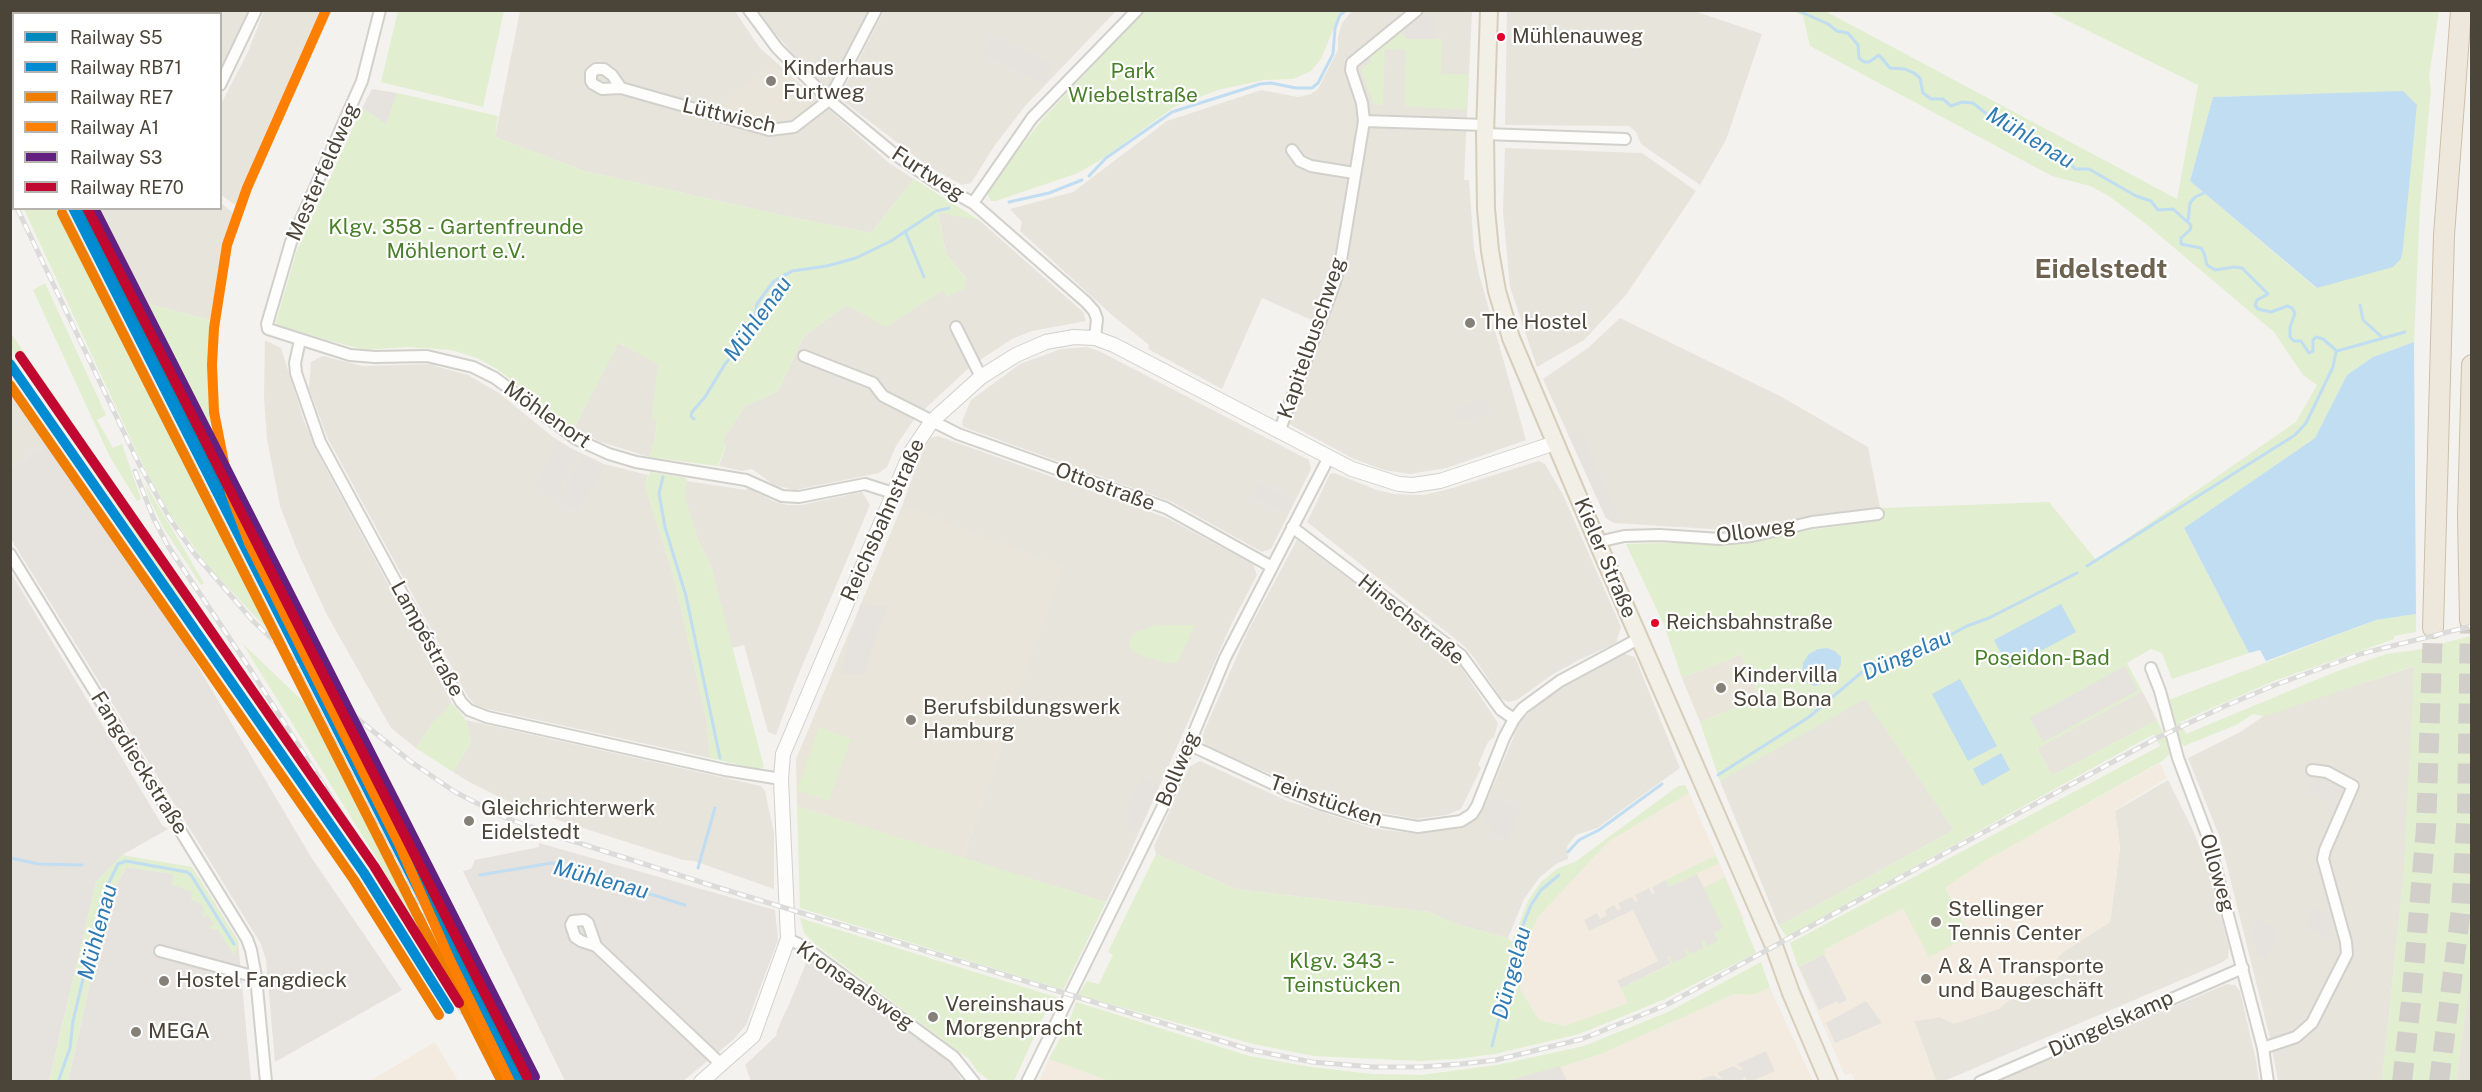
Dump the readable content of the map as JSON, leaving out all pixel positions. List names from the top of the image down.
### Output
{
  "streets": {
    "main road": ["Kieler Straße"],
    "street": [
      "Lüttwisch",
      "Mesterfeldweg",
      "Furtweg",
      "Kapitelbuschweg",
      "Möhlenort",
      "Ottostraße",
      "Reichsbahnstraße",
      "Olloweg",
      "Hinschstraße",
      "Lampéstraße",
      "Fangdieckstraße",
      "Bollweg",
      "Teinstücken",
      "Kronsaalsweg",
      "Düngelskamp"
    ]
  },
  "crossings": [
    ["Lüttwisch", "Furtweg"],
    ["Mesterfeldweg", "Möhlenort"],
    ["Furtweg", "Reichsbahnstraße"],
    ["Kapitelbuschweg", "Reichsbahnstraße"],
    ["Möhlenort", "Reichsbahnstraße"],
    ["Möhlenort", "Lampéstraße"],
    ["Ottostraße", "Reichsbahnstraße"],
    ["Ottostraße", "Bollweg"],
    ["Reichsbahnstraße", "Kieler Straße"],
    ["Reichsbahnstraße", "Lampéstraße"],
    ["Reichsbahnstraße", "Bollweg"],
    ["Reichsbahnstraße", "Kronsaalsweg"],
    ["Olloweg", "Kieler Straße"],
    ["Olloweg", "Düngelskamp"],
    ["Hinschstraße", "Bollweg"],
    ["Hinschstraße", "Teinstücken"],
    ["Bollweg", "Teinstücken"]
  ],
  "districts": ["Eidelstedt"],
  "water": ["Mühlenau", "Düngelau"],
  "parks": [
    "Park Wiebelstraße",
    "Klgv. 358 - Gartenfreunde Möhlenort e.V.",
    "Poseidon-Bad",
    "Klgv. 343 - Teinstücken"
  ],
  "places": [
    "Mühlenauweg",
    "Kinderhaus Furtweg",
    "The Hostel",
    "Reichsbahnstraße",
    "Kindervilla Sola Bona",
    "Berufsbildungswerk Hamburg",
    "Gleichrichterwerk Eidelstedt",
    "Stellinger Tennis Center",
    "A & A Transporte und Baugeschäft",
    "Hostel Fangdieck",
    "Vereinshaus Morgenpracht",
    "MEGA"
  ],
  "lines": [
    "rail line A1",
    "rail line S5",
    "rail line RB71",
    "rail line S3",
    "rail line RE70",
    "rail line RE7"
  ],
  "legend": [
    "Railway S5",
    "Railway RB71",
    "Railway RE7",
    "Railway A1",
    "Railway S3",
    "Railway RE70"
  ]
}
